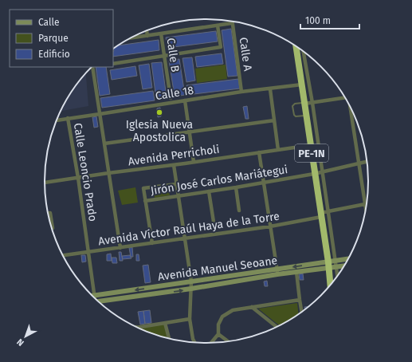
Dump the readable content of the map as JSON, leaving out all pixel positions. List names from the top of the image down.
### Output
{
  "streets": {
    "highway": ["PE-1N"],
    "street": [
      "Calle A",
      "Calle B",
      "Calle 18",
      "Avenida Perricholi",
      "Calle Leoncio Prado",
      "Jirón José Carlos Mariátegui",
      "Avenida Víctor Raúl Haya de la Torre",
      "Avenida Manuel Seoane"
    ]
  },
  "crossings": [
    ["Calle A", "Calle 18"],
    ["Calle 18", "PE-1N"],
    ["Calle 18", "Calle Leoncio Prado"],
    ["PE-1N", "Avenida Perricholi"],
    ["PE-1N", "Jirón José Carlos Mariátegui"],
    ["PE-1N", "Avenida Víctor Raúl Haya de la Torre"],
    ["PE-1N", "Avenida Manuel Seoane"],
    ["Avenida Perricholi", "Calle Leoncio Prado"],
    ["Calle Leoncio Prado", "Avenida Víctor Raúl Haya de la Torre"],
    ["Calle Leoncio Prado", "Avenida Manuel Seoane"]
  ],
  "places": ["Iglesia Nueva Apostolica"],
  "legend": ["Calle", "Parque", "Edificio"],
  "scale_bar": "100 m",
  "north": "bottom left"
}
